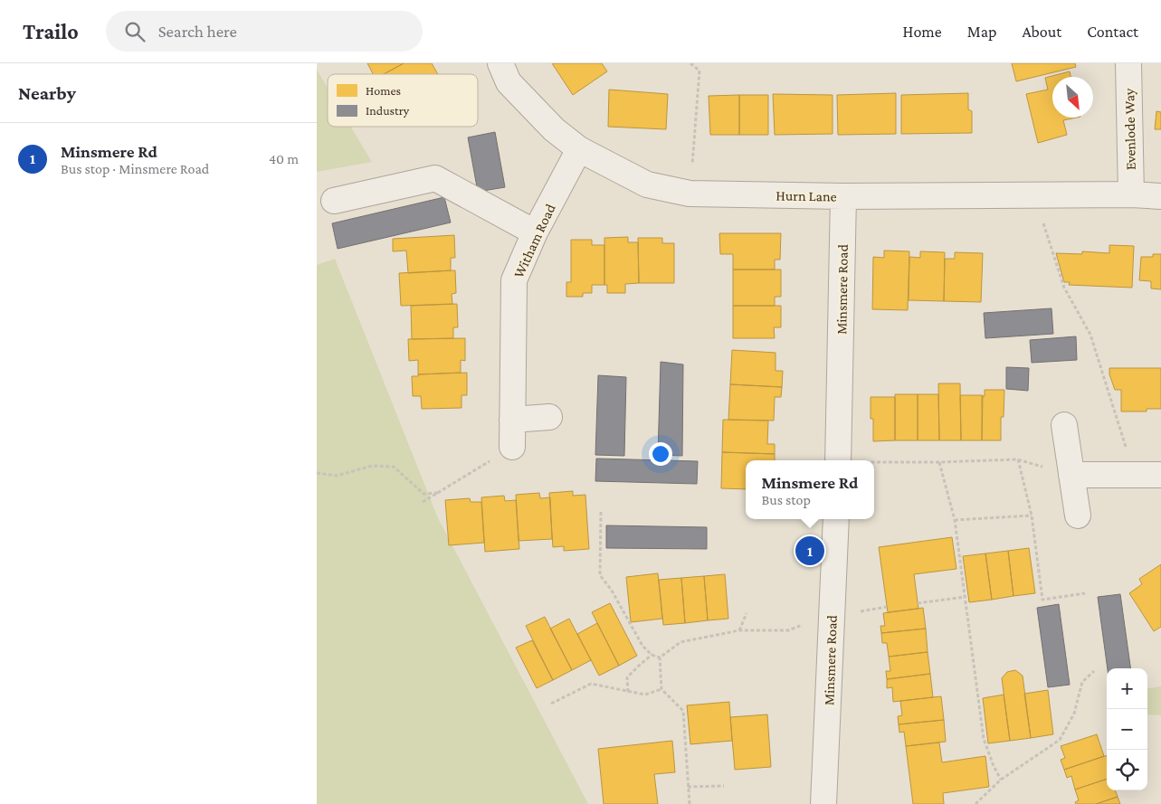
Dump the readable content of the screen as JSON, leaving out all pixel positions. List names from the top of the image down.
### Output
{
  "streets": {
    "street": [
      "Evenlode Way",
      "Hurn Lane",
      "Witham Road",
      "Minsmere Road"
    ]
  },
  "crossings": [
    ["Evenlode Way", "Hurn Lane"],
    ["Hurn Lane", "Witham Road"],
    ["Hurn Lane", "Minsmere Road"]
  ],
  "legend": ["Homes", "Industry"],
  "north": "bottom right",
  "page": {
    "header": "Trailo",
    "search": "Search here",
    "nav": [
      "Home",
      "Map",
      "About",
      "Contact"
    ],
    "heading": "Nearby",
    "list": [
      {
        "mark": "1",
        "name": "Minsmere Rd",
        "note": "Bus stop · Minsmere Road",
        "value": "40 m"
      }
    ],
    "popup": ["Minsmere Rd", "Bus stop"],
    "pins": "1",
    "map_buttons": ["+", "−"]
  }
}
